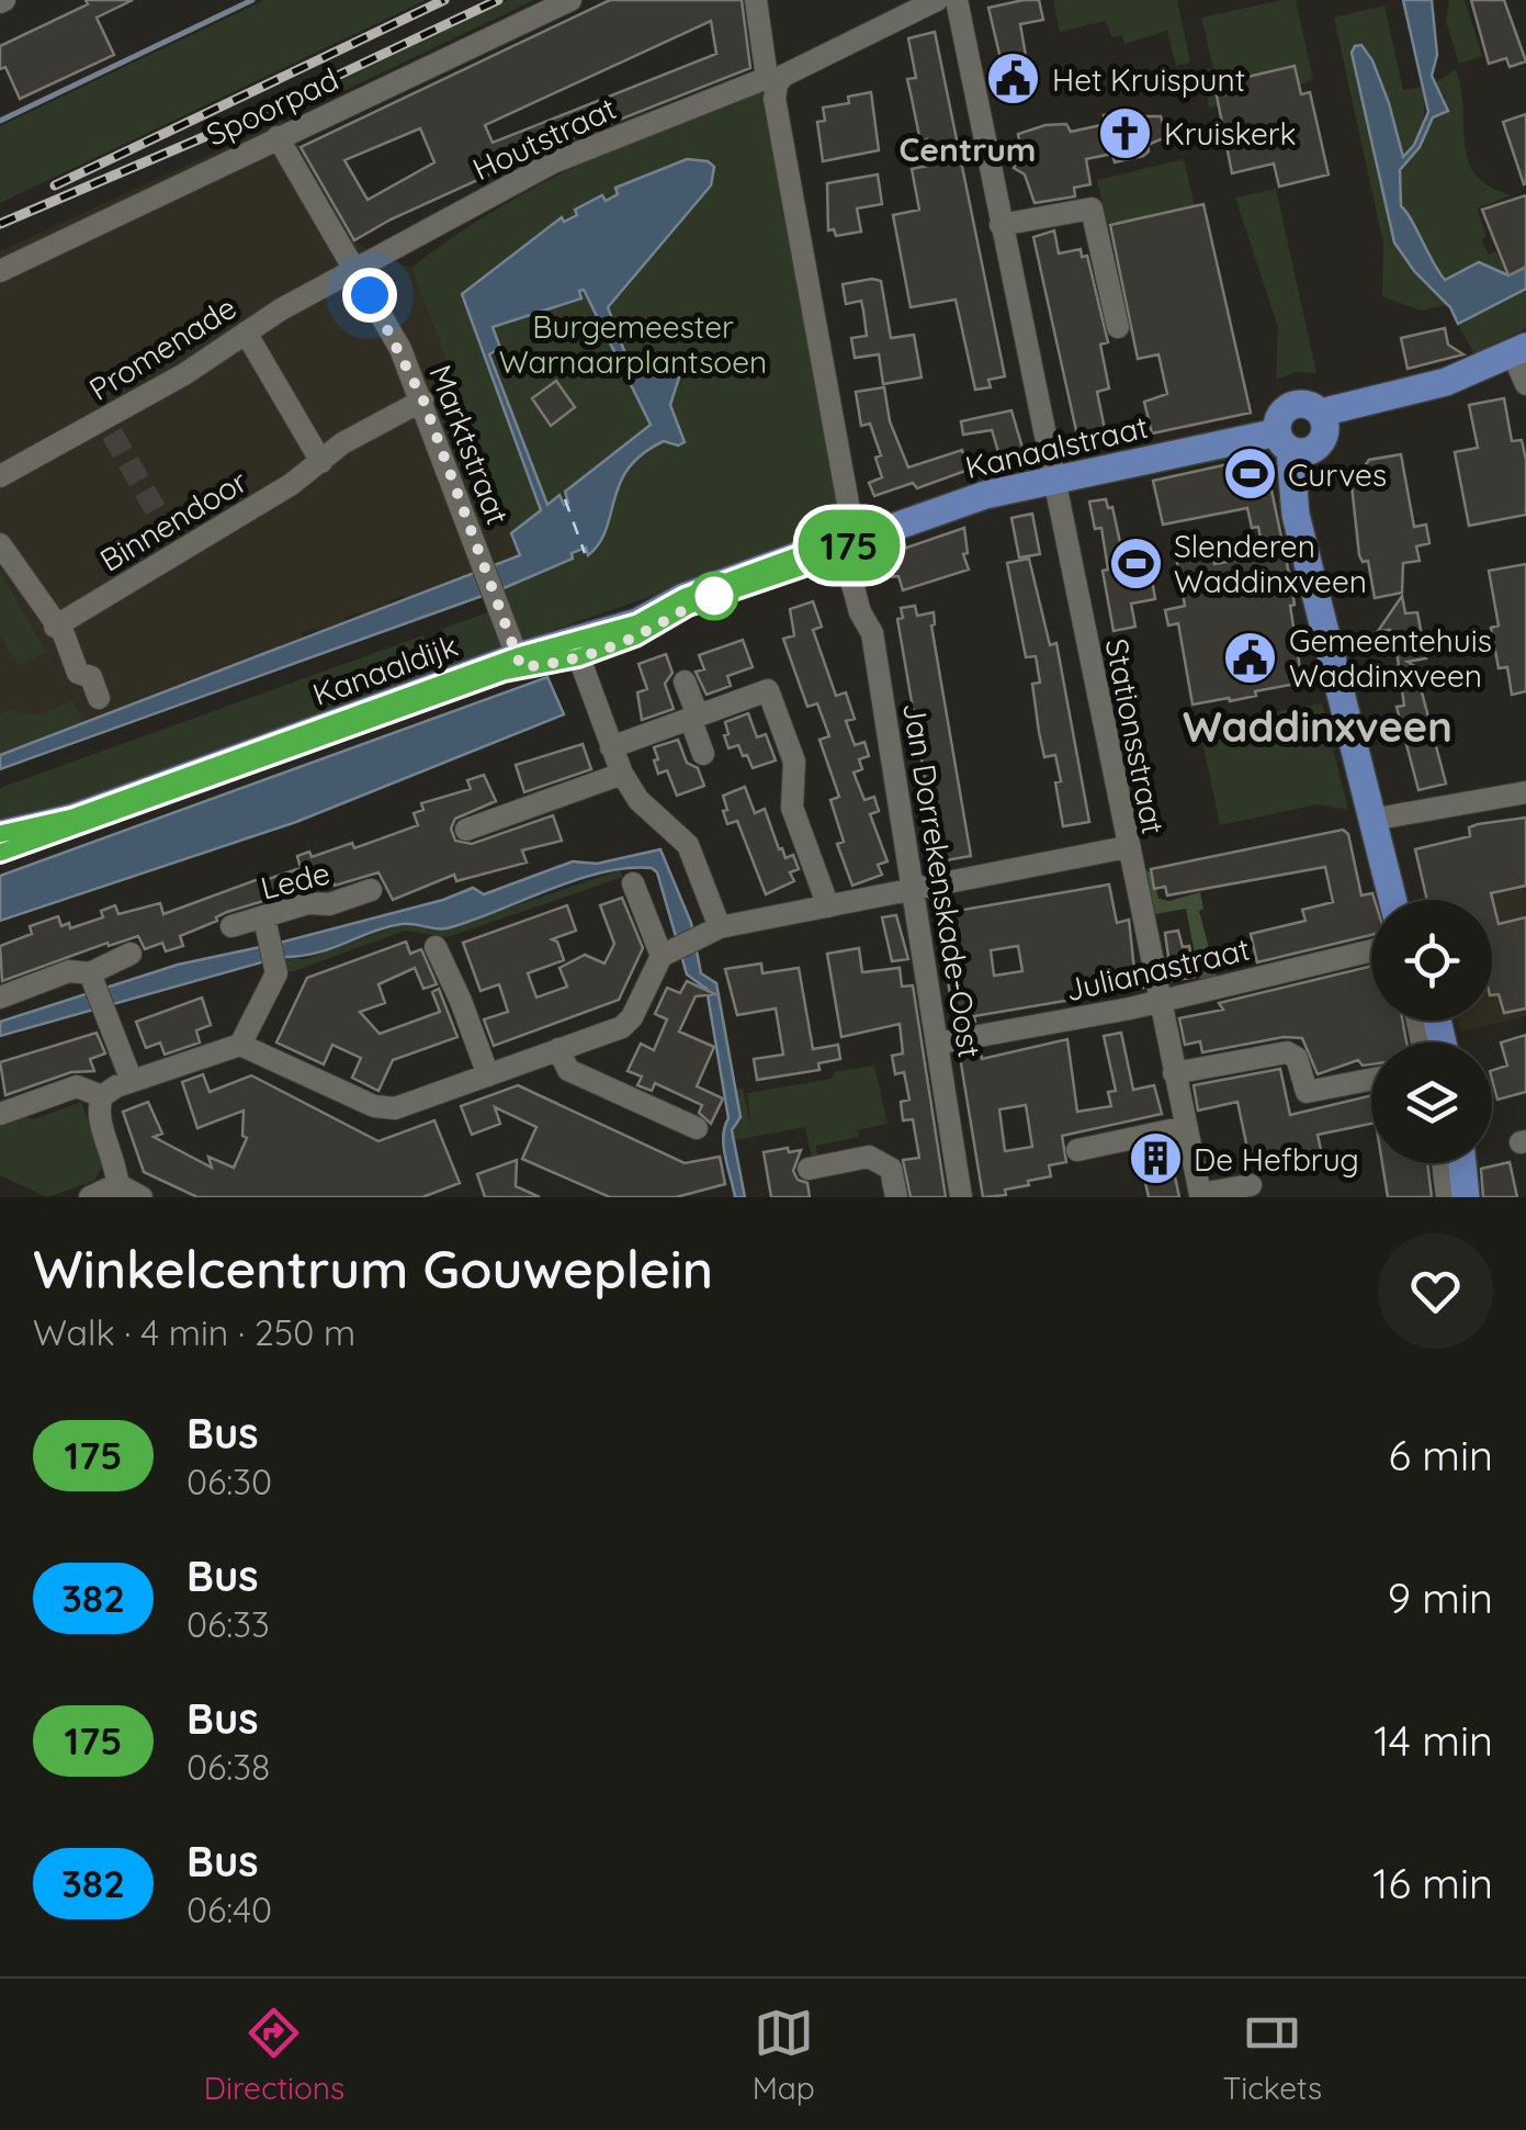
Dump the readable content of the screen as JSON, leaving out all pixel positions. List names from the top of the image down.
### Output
{
  "streets": {
    "main road": ["Kanaalstraat", "Kanaaldijk"],
    "street": [
      "Spoorpad",
      "Houtstraat",
      "Promenade",
      "Marktstraat",
      "Binnendoor",
      "Stationsstraat",
      "Lede",
      "Jan Dorrekenskade-Oost",
      "Julianastraat"
    ]
  },
  "crossings": [
    ["Spoorpad", "Marktstraat"],
    ["Houtstraat", "Promenade"],
    ["Houtstraat", "Marktstraat"],
    ["Promenade", "Marktstraat"],
    ["Marktstraat", "Binnendoor"],
    ["Marktstraat", "Kanaaldijk"],
    ["Kanaalstraat", "Kanaaldijk"],
    ["Kanaalstraat", "Stationsstraat"],
    ["Stationsstraat", "Julianastraat"],
    ["Jan Dorrekenskade-Oost", "Julianastraat"]
  ],
  "districts": ["Centrum", "Waddinxveen"],
  "parks": ["Burgemeester Warnaarplantsoen"],
  "places": {
    "public building": ["Het Kruispunt", "Gemeentehuis Waddinxveen"],
    "church": ["Kruiskerk"],
    "sports": ["Curves", "Slenderen Waddinxveen"],
    "building": ["De Hefbrug"]
  },
  "lines": ["bus line 175"],
  "page": {
    "on_map": "175",
    "heading": ["Winkelcentrum Gouweplein", "Walk · 4 min · 250 m"],
    "list": [
      {
        "mark": "175",
        "name": "Bus",
        "note": "06:30",
        "value": "6 min"
      },
      {
        "mark": "382",
        "name": "Bus",
        "note": "06:33",
        "value": "9 min"
      },
      {
        "mark": "175",
        "name": "Bus",
        "note": "06:38",
        "value": "14 min"
      },
      {
        "mark": "382",
        "name": "Bus",
        "note": "06:40",
        "value": "16 min"
      }
    ],
    "tabs": ["Directions", "Map", "Tickets"]
  }
}
